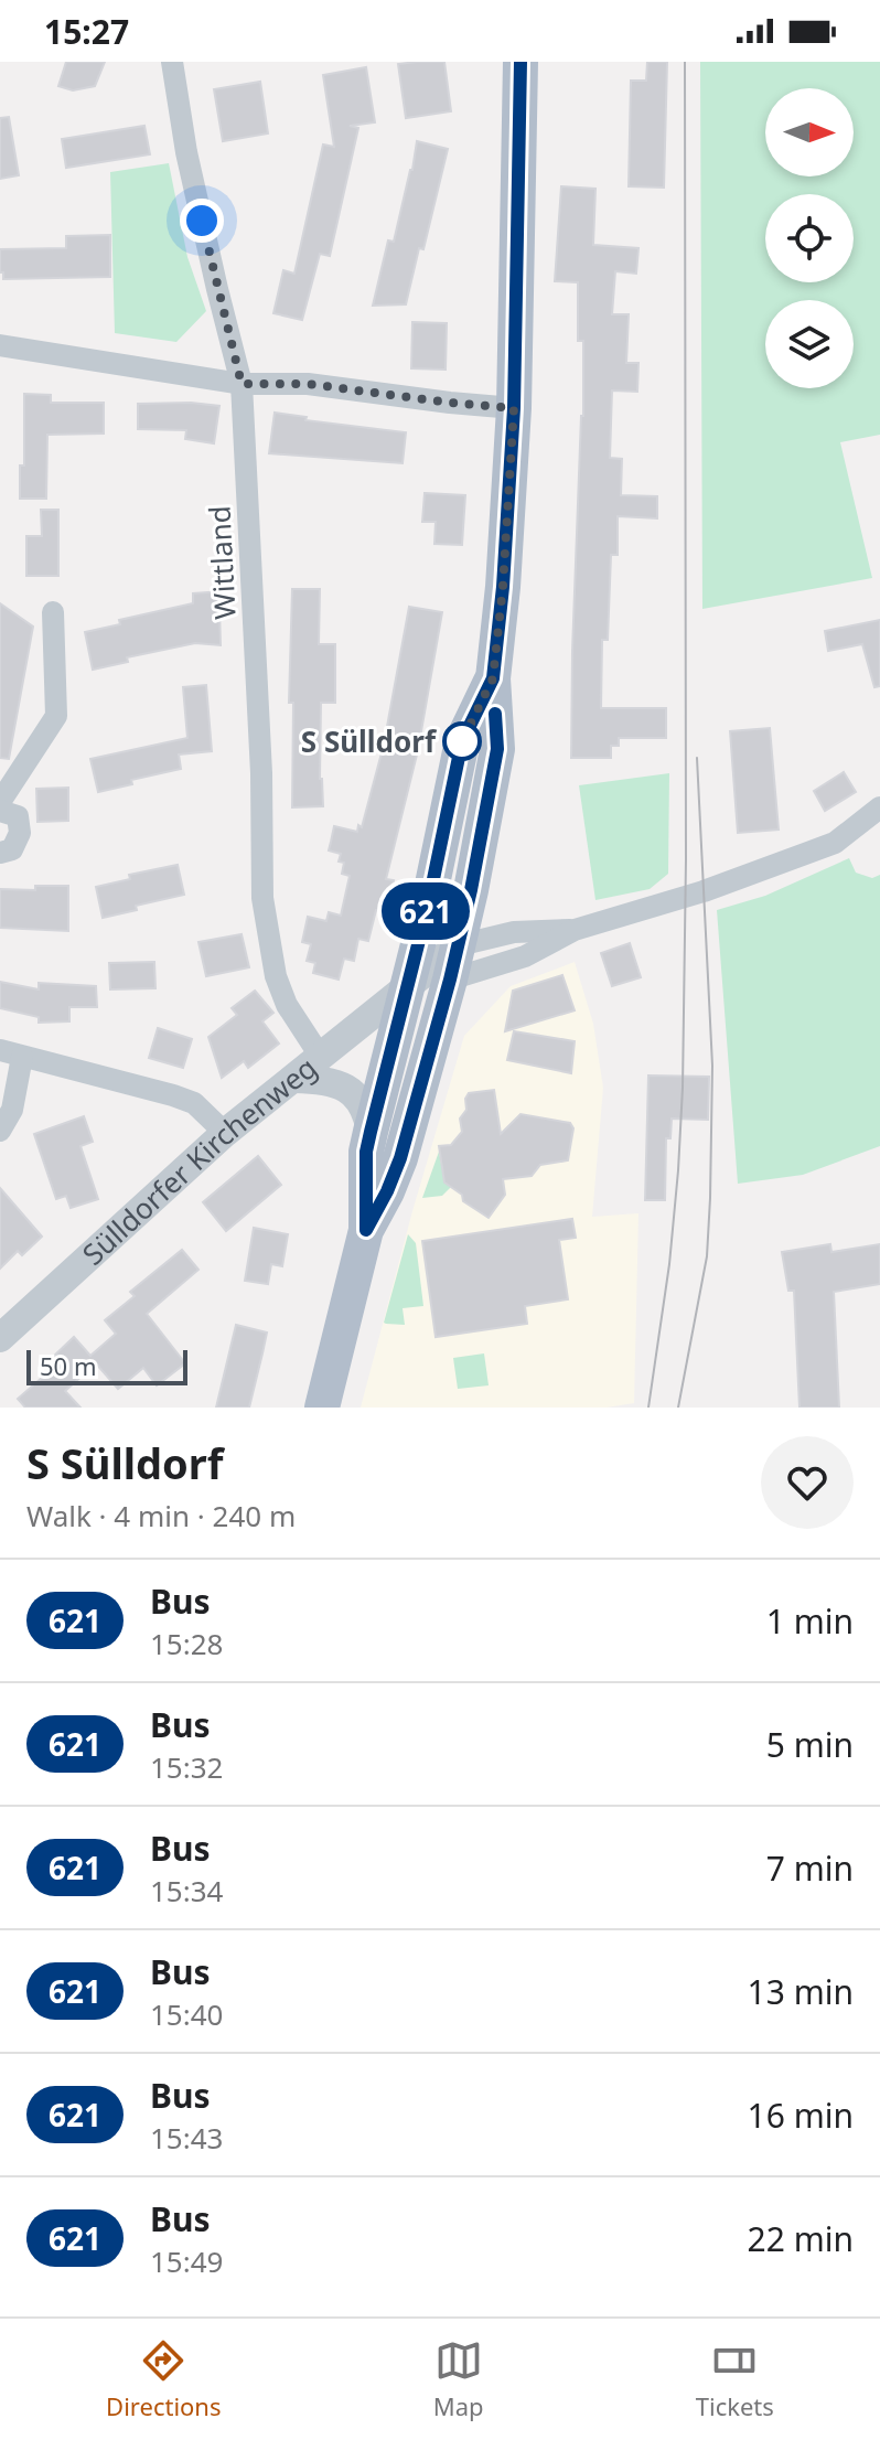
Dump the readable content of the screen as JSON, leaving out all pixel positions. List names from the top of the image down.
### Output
{
  "streets": {
    "street": ["Wittland", "Sülldorfer Kirchenweg"]
  },
  "crossings": [
    ["Wittland", "Sülldorfer Kirchenweg"]
  ],
  "places": ["S Sülldorf"],
  "lines": ["bus line 621"],
  "scale_bar": "50 m",
  "north": "right",
  "page": {
    "status": "15:27",
    "on_map": "621",
    "scale": "50 m",
    "heading": ["S Sülldorf", "Walk · 4 min · 240 m"],
    "list": [
      {
        "mark": "621",
        "name": "Bus",
        "note": "15:28",
        "value": "1 min"
      },
      {
        "mark": "621",
        "name": "Bus",
        "note": "15:32",
        "value": "5 min"
      },
      {
        "mark": "621",
        "name": "Bus",
        "note": "15:34",
        "value": "7 min"
      },
      {
        "mark": "621",
        "name": "Bus",
        "note": "15:40",
        "value": "13 min"
      },
      {
        "mark": "621",
        "name": "Bus",
        "note": "15:43",
        "value": "16 min"
      },
      {
        "mark": "621",
        "name": "Bus",
        "note": "15:49",
        "value": "22 min"
      }
    ],
    "tabs": ["Directions", "Map", "Tickets"]
  }
}
